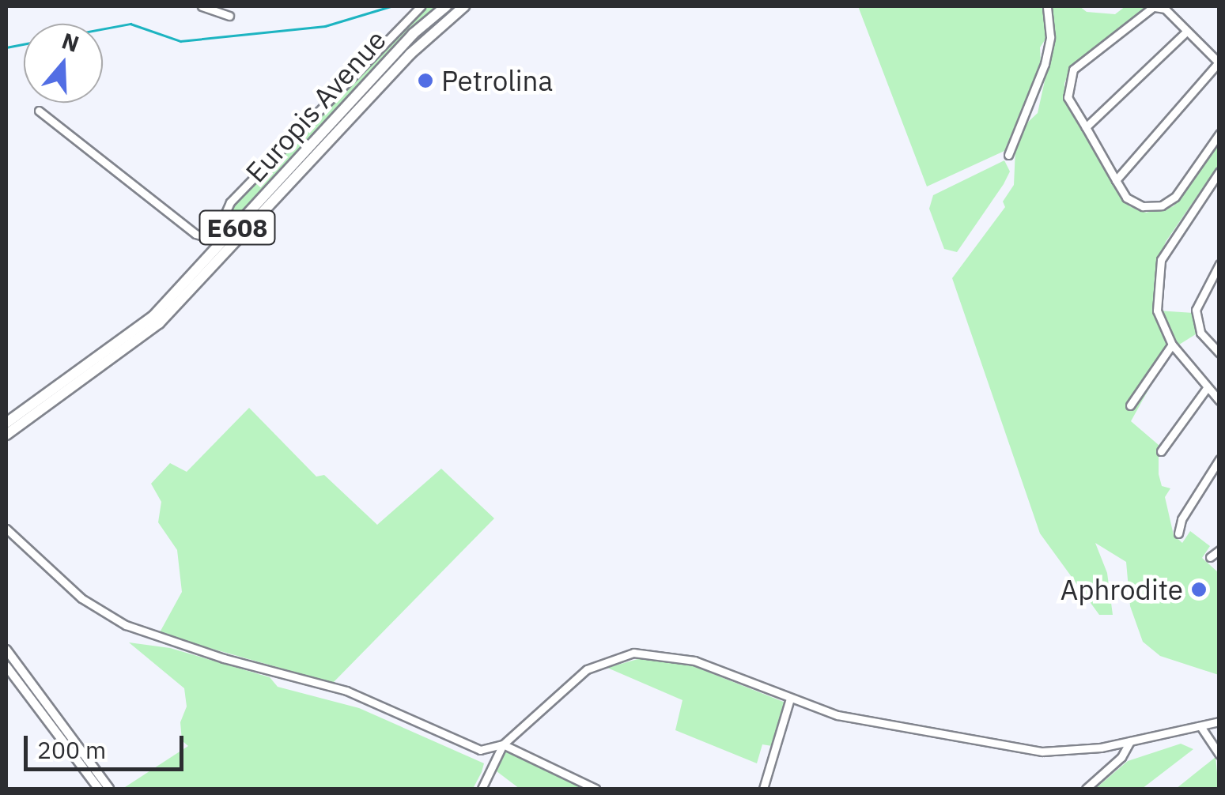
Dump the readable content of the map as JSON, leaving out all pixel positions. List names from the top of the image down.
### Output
{
  "streets": {
    "highway": ["Europis Avenue", "E608"]
  },
  "places": ["Petrolina", "Aphrodite"],
  "scale_bar": "200 m",
  "north": "top"
}
